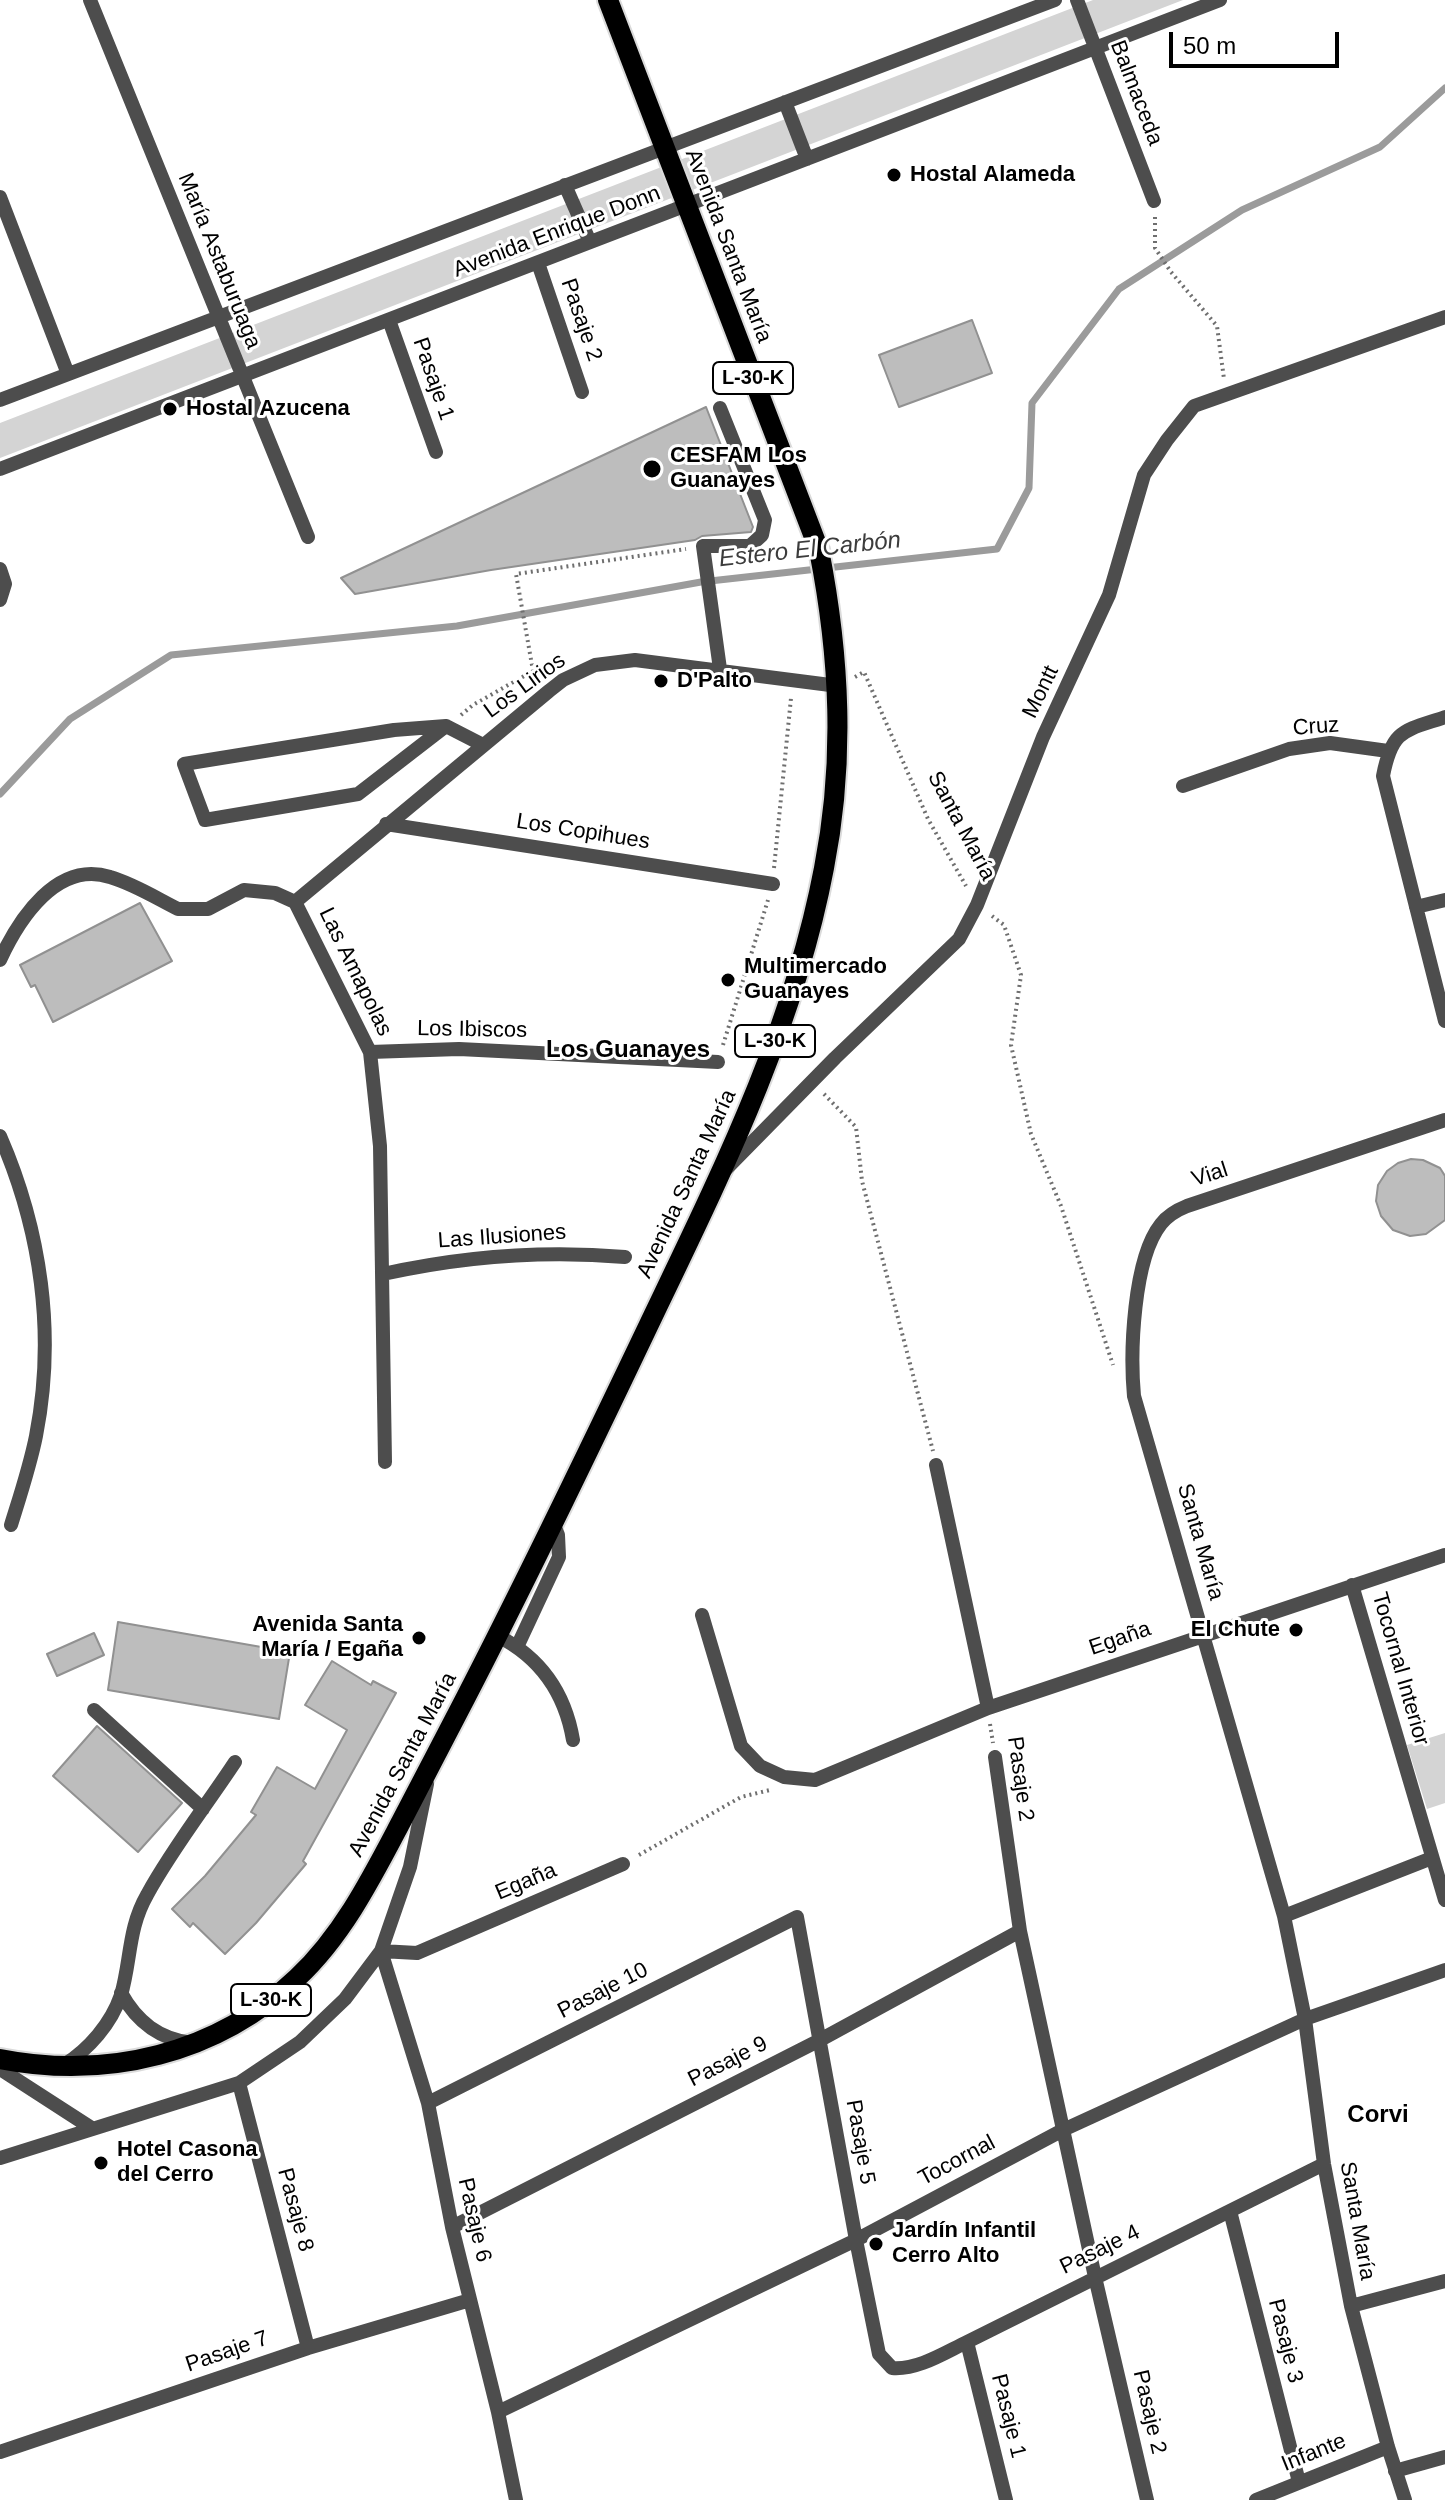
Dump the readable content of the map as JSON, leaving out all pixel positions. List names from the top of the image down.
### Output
{
  "streets": {
    "main road": ["Avenida Santa María", "L-30-K"],
    "street": [
      "Balmaceda",
      "Avenida Enrique Donn",
      "María Astaburuaga",
      "Pasaje 2",
      "Pasaje 1",
      "Los Lirios",
      "Montt",
      "Cruz",
      "Santa María",
      "Los Copihues",
      "Las Amapolas",
      "Los Ibiscos",
      "Vial",
      "Las Ilusiones",
      "Egaña",
      "Tocornal Interior",
      "Pasaje 10",
      "Pasaje 9",
      "Pasaje 5",
      "Tocornal",
      "Pasaje 8",
      "Pasaje 6",
      "Pasaje 4",
      "Pasaje 3",
      "Pasaje 7",
      "Infante"
    ]
  },
  "crossings": [
    ["Balmaceda", "Avenida Enrique Donn"],
    ["Avenida Enrique Donn", "Avenida Santa María"],
    ["Avenida Enrique Donn", "María Astaburuaga"],
    ["Avenida Enrique Donn", "Pasaje 2"],
    ["Avenida Enrique Donn", "Pasaje 1"],
    ["Avenida Santa María", "Los Lirios"],
    ["Avenida Santa María", "Montt"],
    ["Avenida Santa María", "Santa María"],
    ["Pasaje 2", "Egaña"],
    ["Pasaje 2", "Pasaje 9"],
    ["Pasaje 2", "Tocornal"],
    ["Pasaje 2", "Pasaje 4"],
    ["Pasaje 1", "Pasaje 4"],
    ["Los Lirios", "Santa María"],
    ["Los Lirios", "Los Copihues"],
    ["Los Lirios", "Las Amapolas"],
    ["Montt", "Santa María"],
    ["Santa María", "Vial"],
    ["Santa María", "Egaña"],
    ["Santa María", "Tocornal"],
    ["Santa María", "Pasaje 4"],
    ["Santa María", "Infante"],
    ["Las Amapolas", "Los Ibiscos"],
    ["Las Amapolas", "Las Ilusiones"],
    ["Egaña", "Tocornal Interior"],
    ["Egaña", "Pasaje 6"],
    ["Pasaje 10", "Pasaje 5"],
    ["Pasaje 10", "Pasaje 6"],
    ["Pasaje 9", "Pasaje 5"],
    ["Pasaje 9", "Pasaje 6"],
    ["Pasaje 5", "Tocornal"],
    ["Pasaje 5", "Pasaje 4"],
    ["Tocornal", "Pasaje 6"],
    ["Pasaje 8", "Pasaje 7"],
    ["Pasaje 6", "Pasaje 7"],
    ["Pasaje 4", "Pasaje 3"],
    ["Pasaje 3", "Infante"]
  ],
  "districts": ["Los Guanayes", "Corvi"],
  "water": ["Estero El Carbón"],
  "places": [
    "Hostal Alameda",
    "Hostal Azucena",
    "CESFAM Los Guanayes",
    "D'Palto",
    "Multimercado Guanayes",
    "El Chute",
    "Avenida Santa María / Egaña",
    "Hotel Casona del Cerro",
    "Jardín Infantil Cerro Alto"
  ],
  "scale_bar": "50 m"
}
